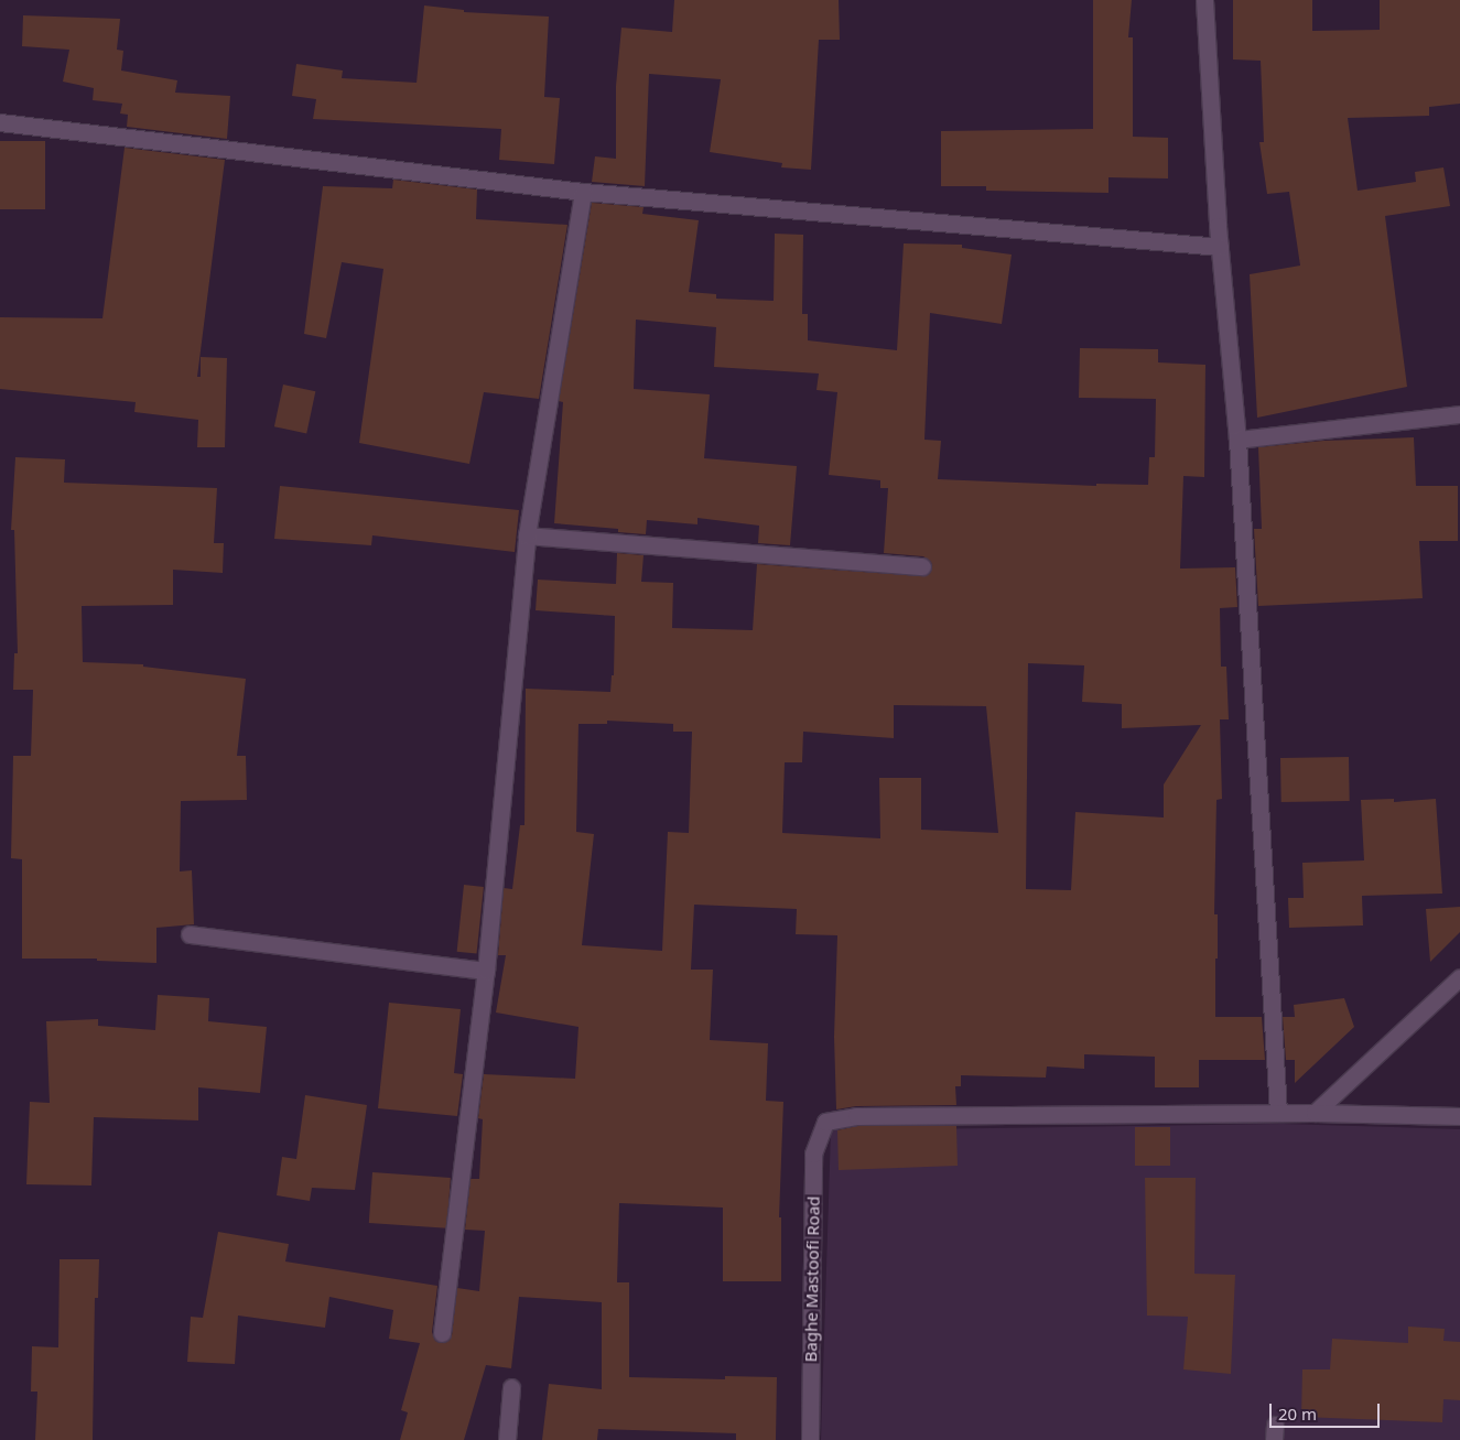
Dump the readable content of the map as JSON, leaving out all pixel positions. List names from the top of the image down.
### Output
{
  "streets": {
    "street": ["Baghe Mastoofi Road"]
  },
  "scale_bar": "20 m"
}
